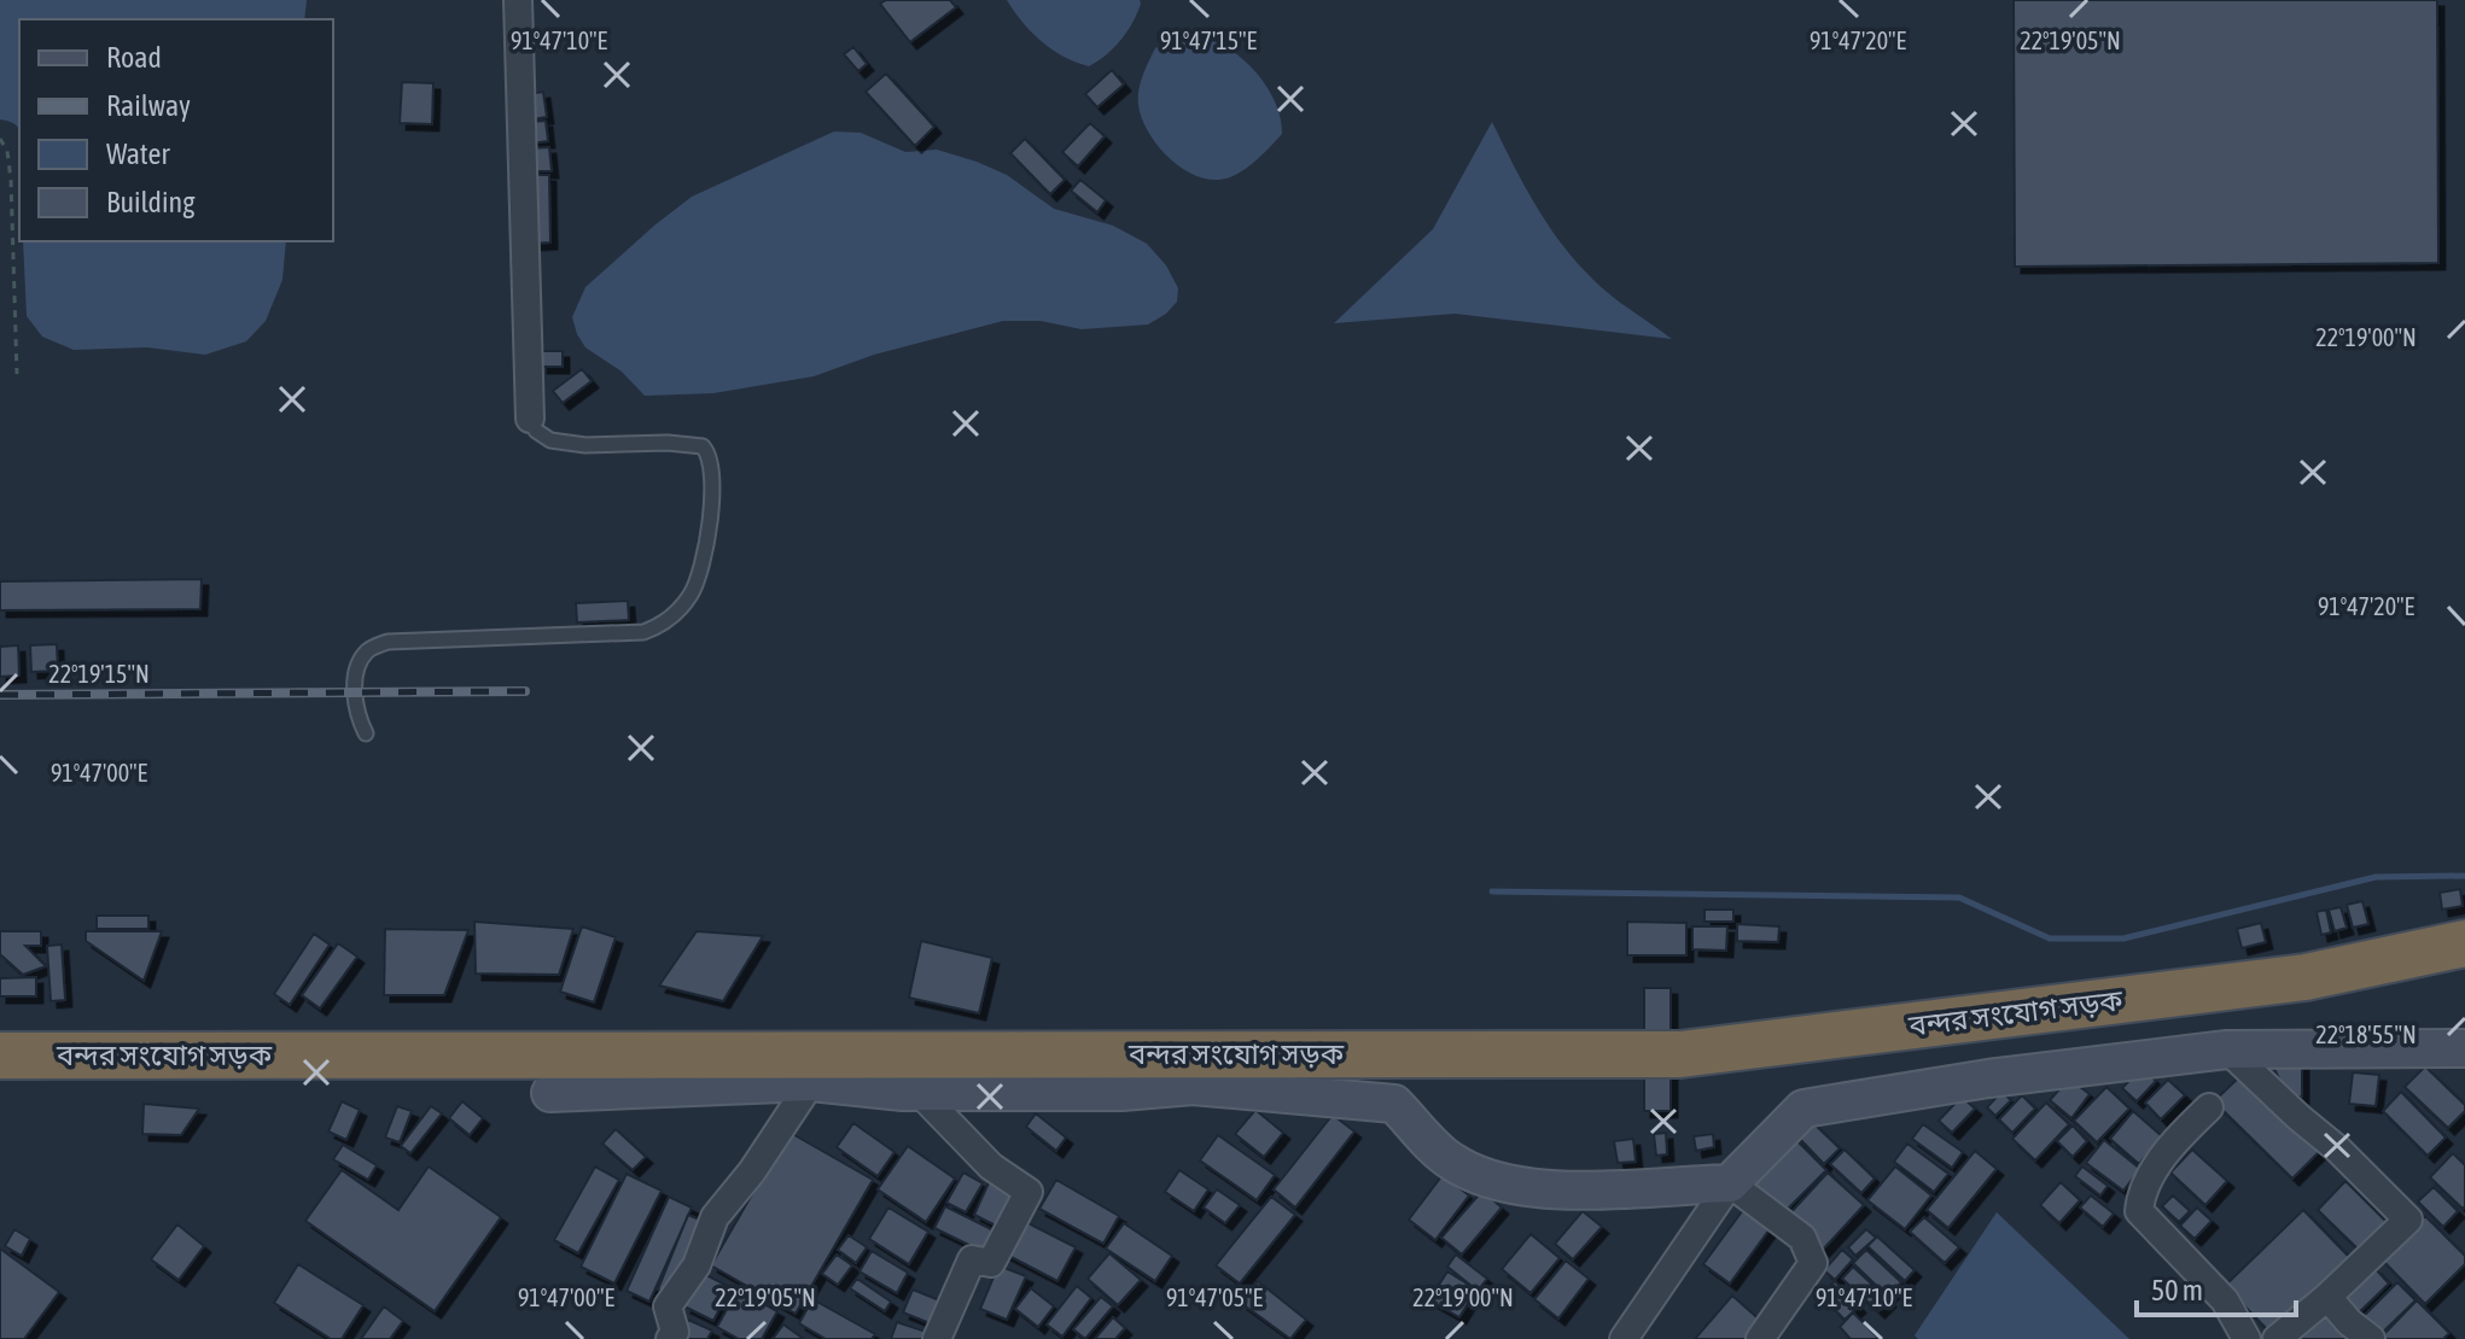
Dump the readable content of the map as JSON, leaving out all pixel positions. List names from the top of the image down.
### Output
{
  "streets": {
    "highway": ["বন্দর সংযোগ সড়ক"]
  },
  "legend": [
    "Road",
    "Railway",
    "Water",
    "Building"
  ],
  "scale_bar": "50 m",
  "coordinates": [
    "91°47'10\"E",
    "91°47'15\"E",
    "91°47'20\"E",
    "22°19'05\"N",
    "22°19'00\"N",
    "22°19'15\"N",
    "91°47'00\"E",
    "22°18'55\"N",
    "91°47'05\"E"
  ]
}
